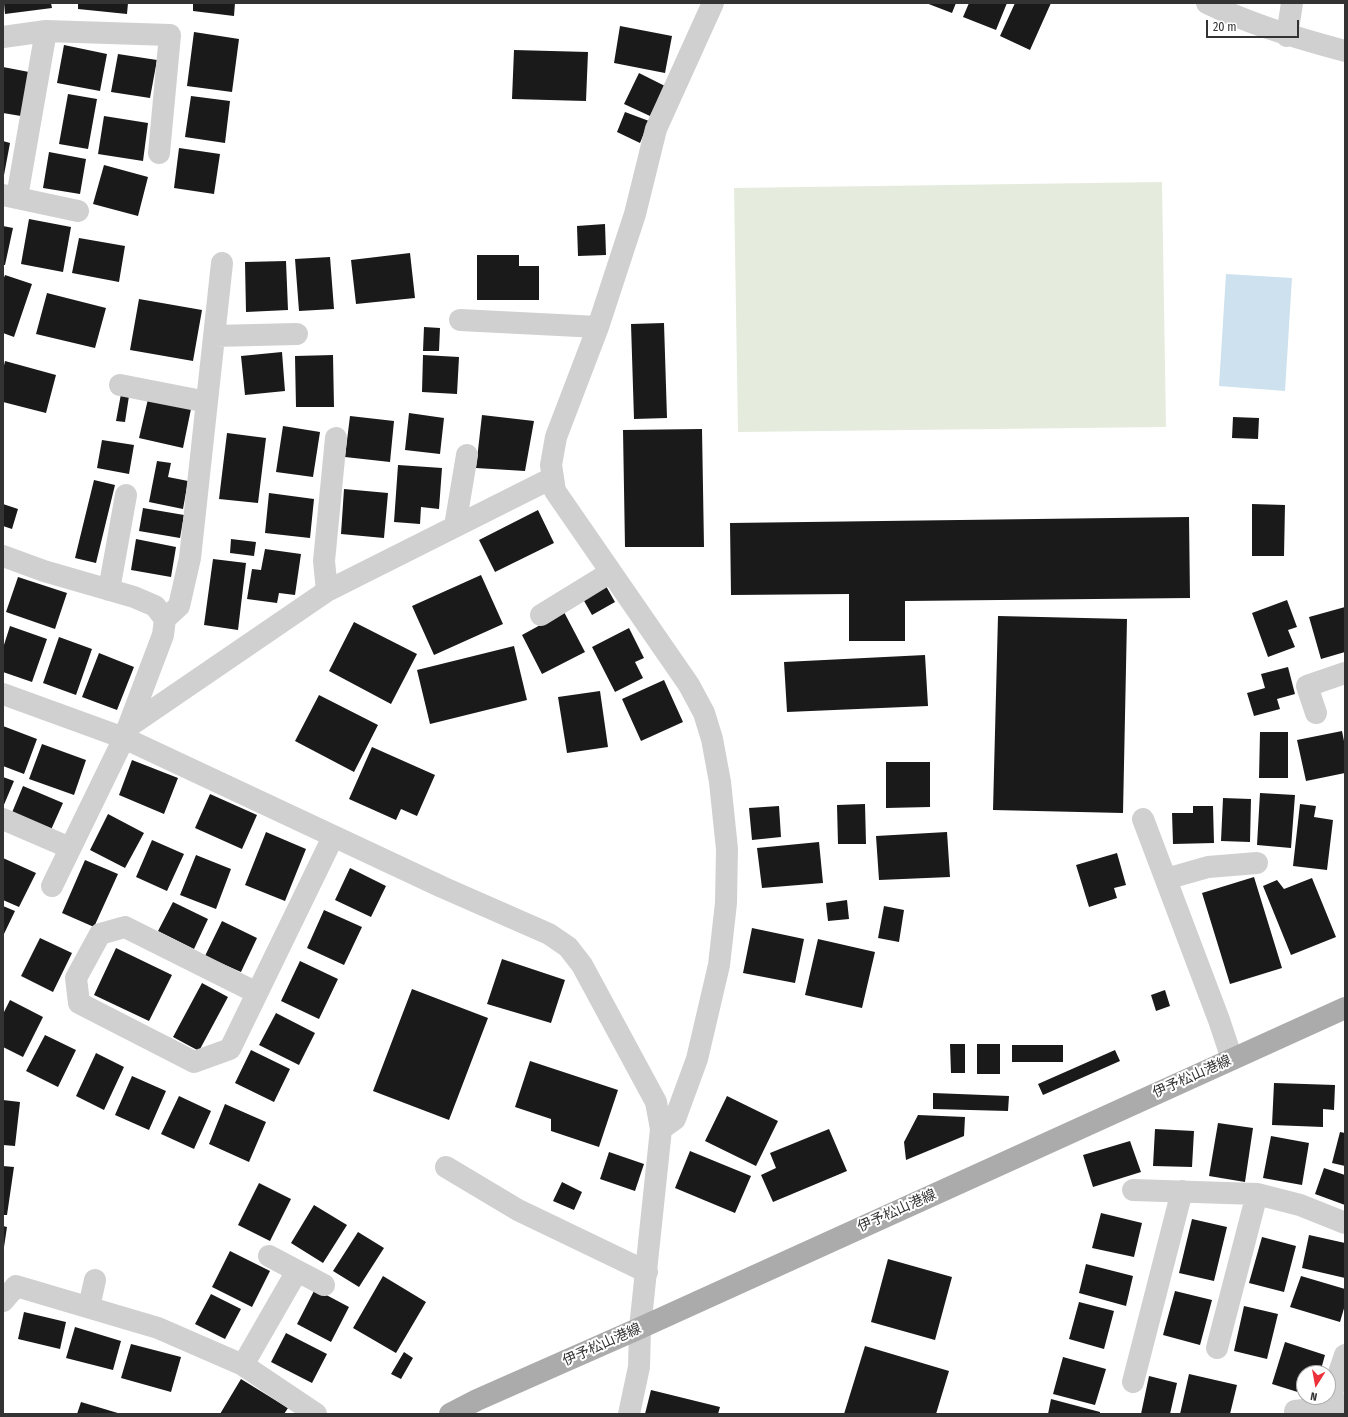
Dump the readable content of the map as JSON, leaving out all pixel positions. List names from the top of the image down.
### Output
{
  "streets": {
    "main road": ["伊予松山港線"]
  },
  "scale_bar": "20 m",
  "north": "bottom"
}
